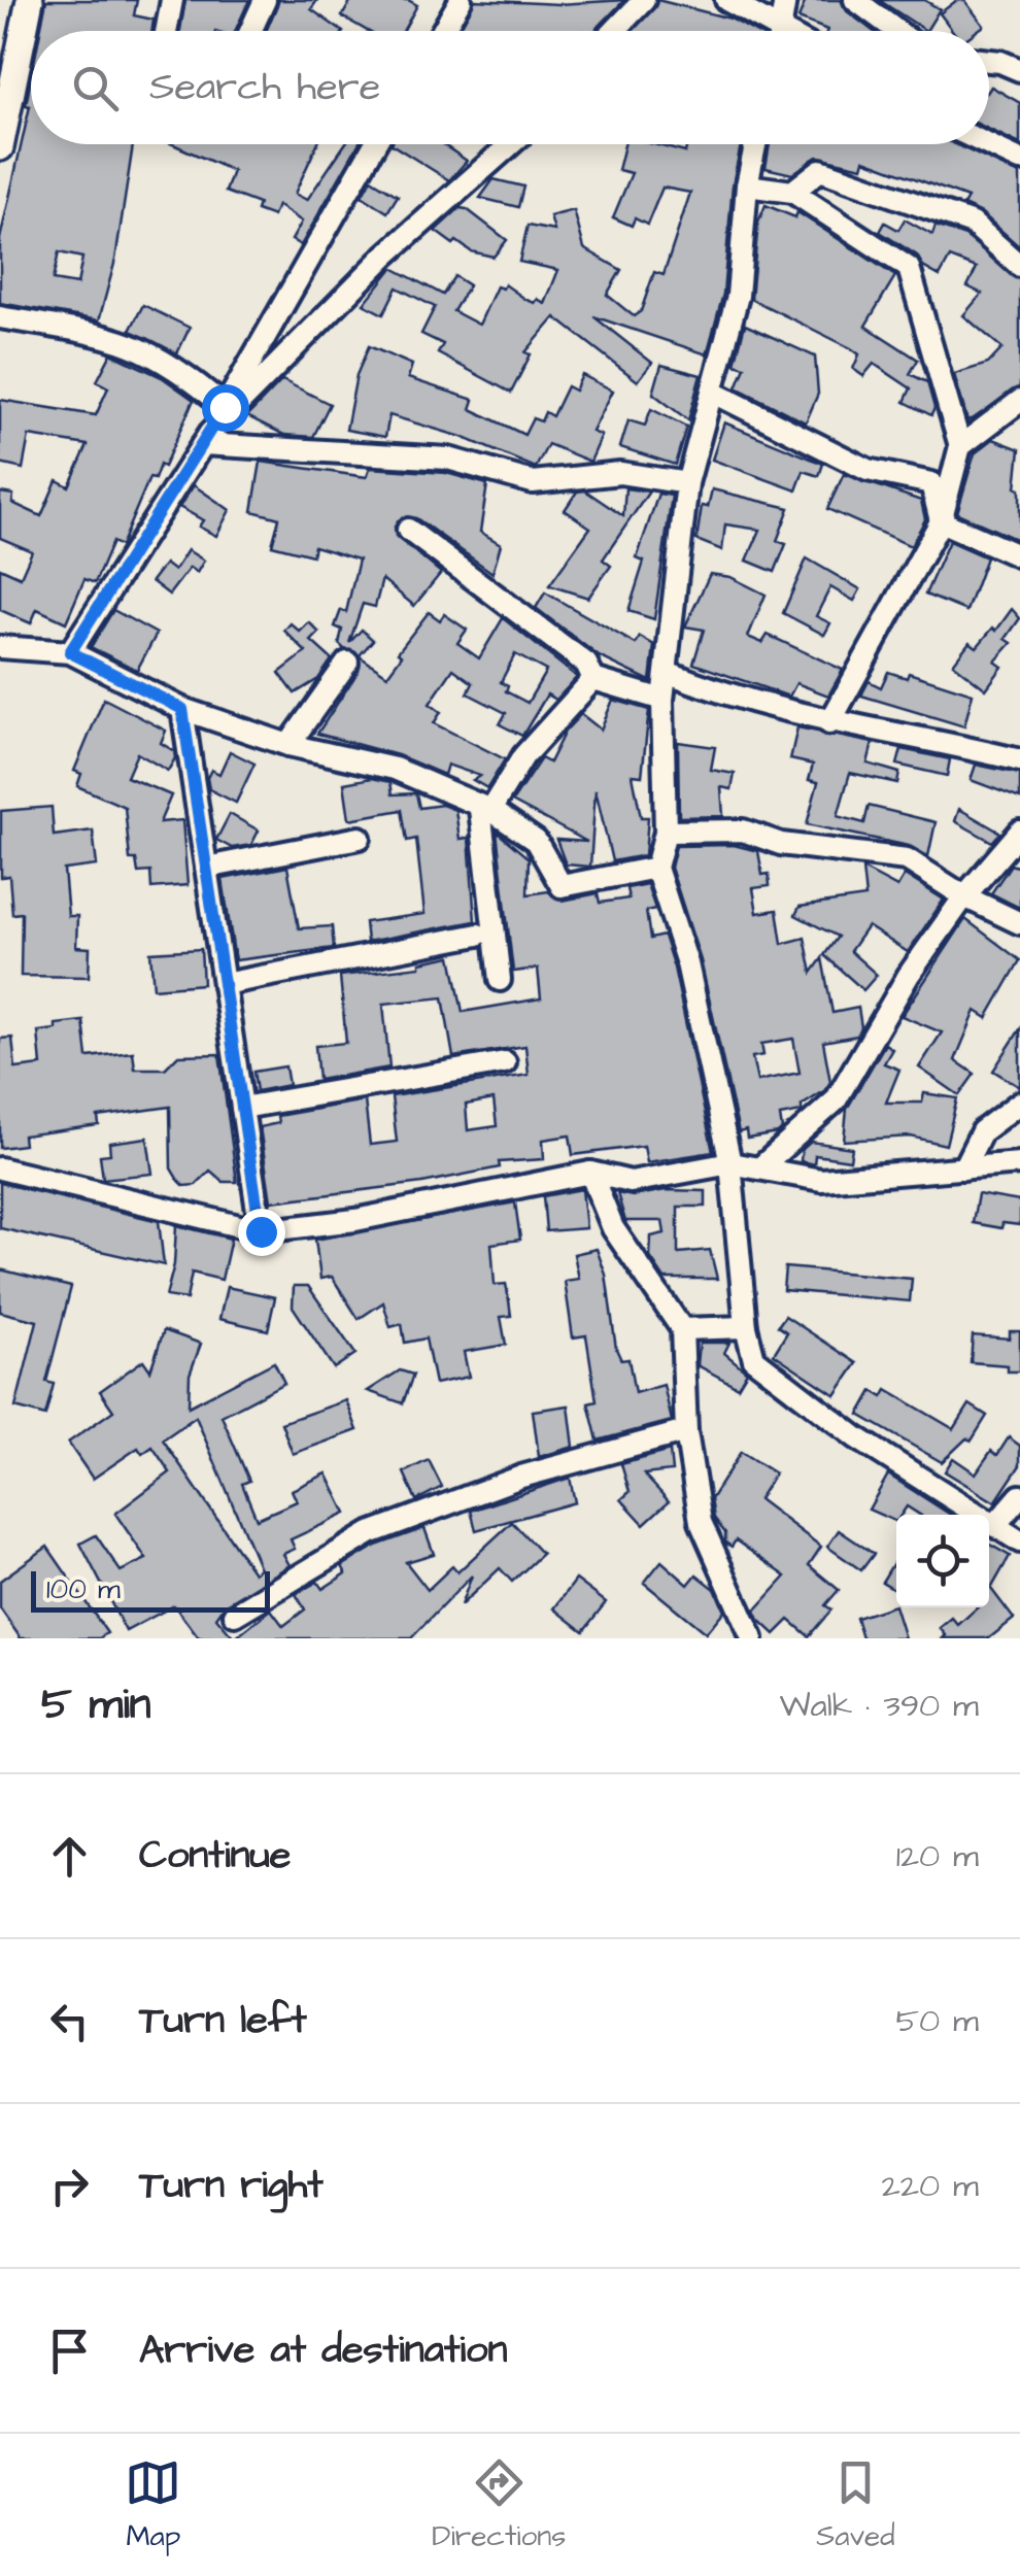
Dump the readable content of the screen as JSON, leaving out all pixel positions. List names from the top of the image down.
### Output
{
  "scale_bar": "100 m",
  "page": {
    "search": "Search here",
    "scale": "100 m",
    "heading": ["5 min", "Walk · 390 m"],
    "list": [
      ["Continue", "120 m"],
      ["Turn left", "50 m"],
      ["Turn right", "220 m"],
      "Arrive at destination"
    ],
    "nav": ["Map", "Directions", "Saved"]
  }
}
